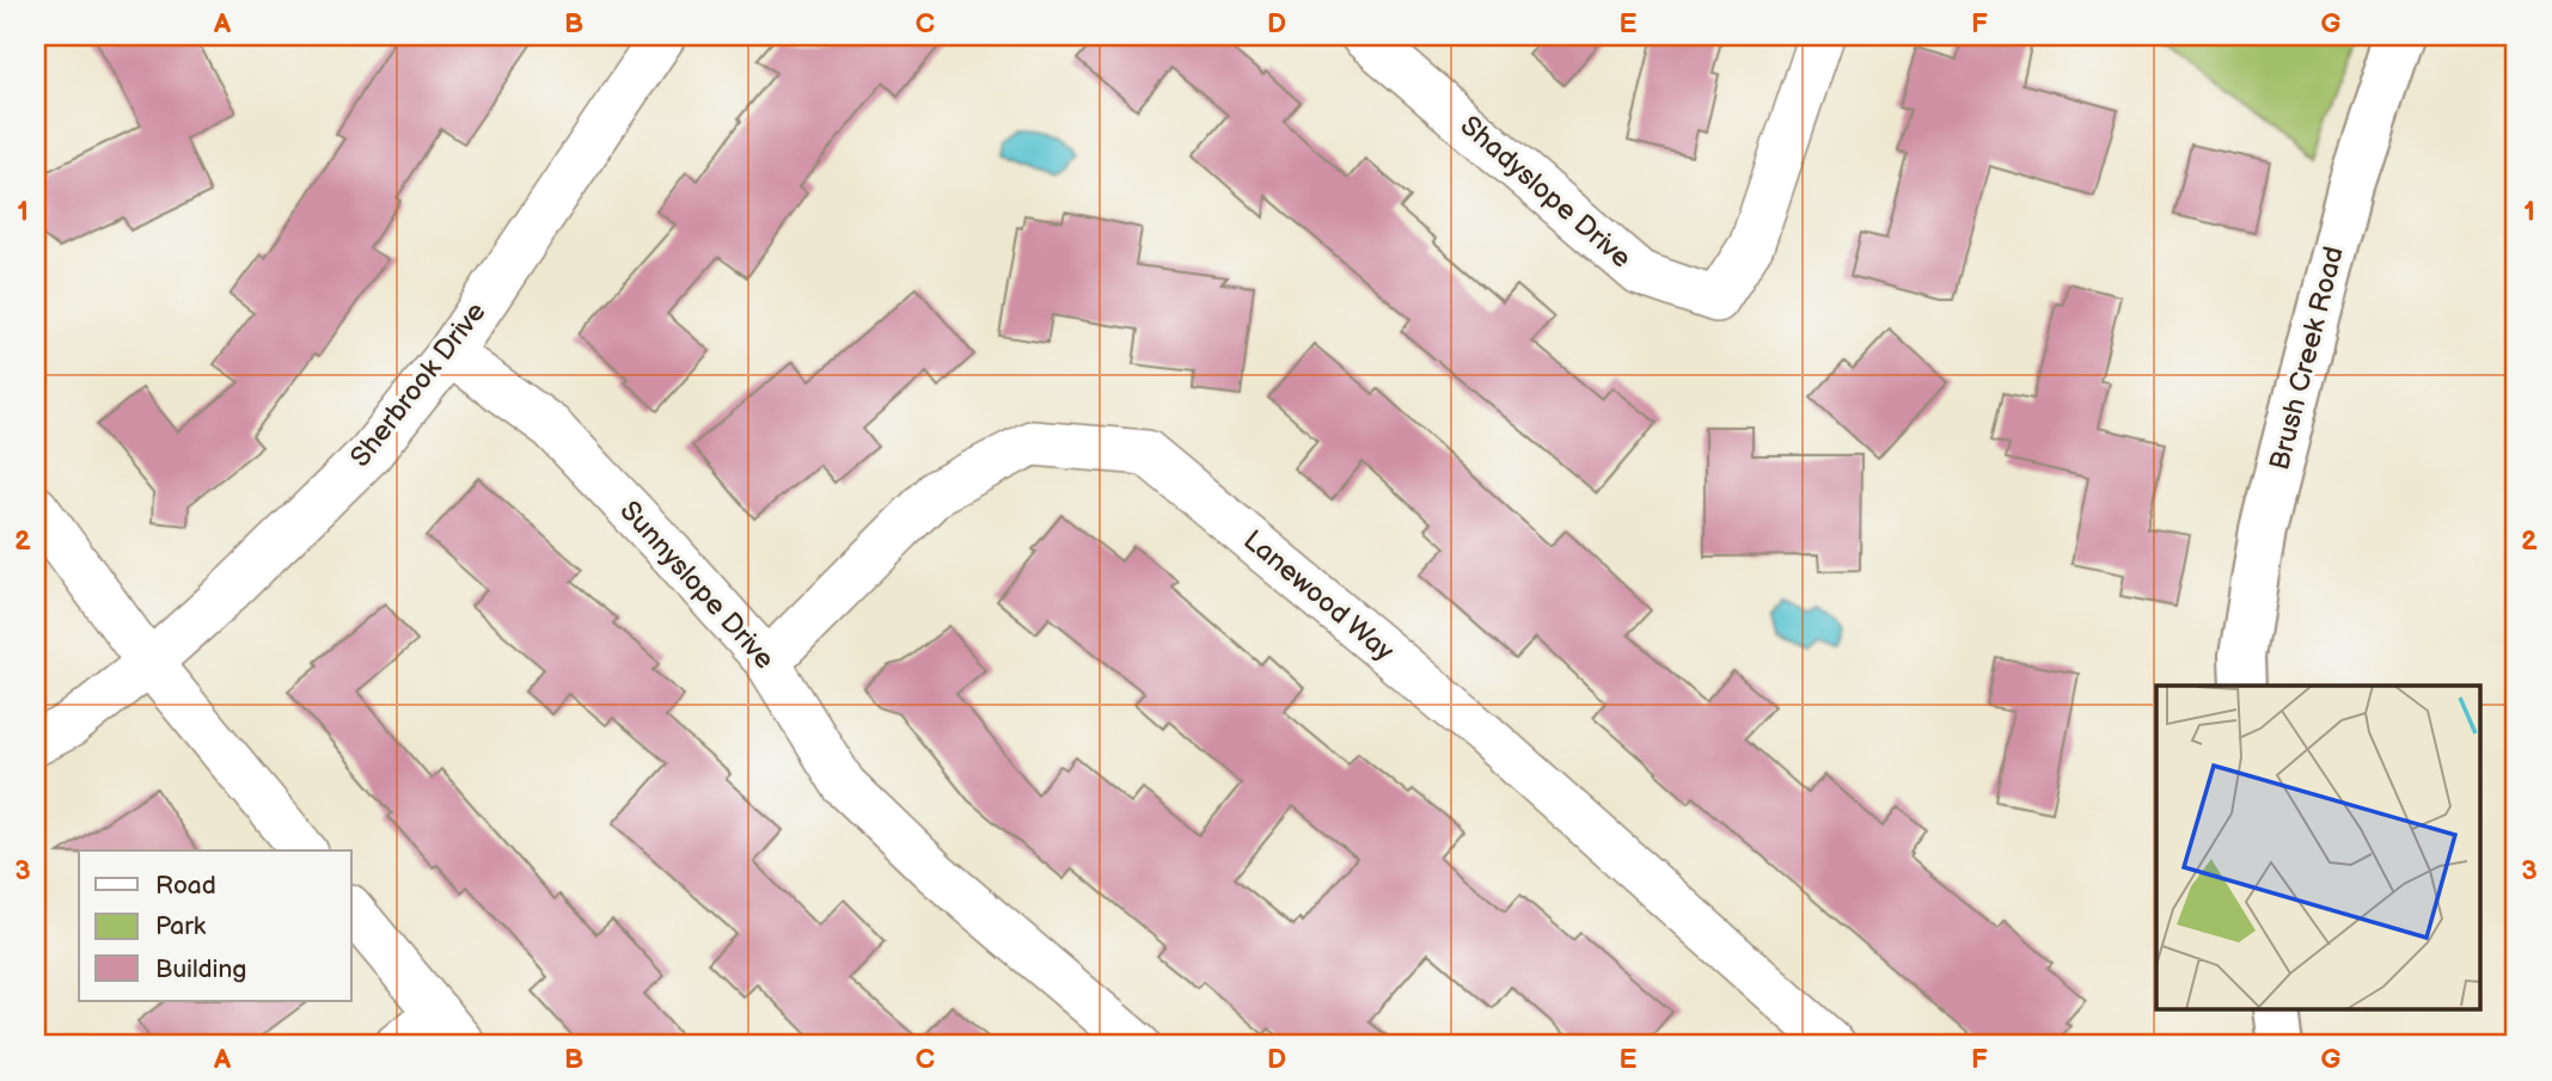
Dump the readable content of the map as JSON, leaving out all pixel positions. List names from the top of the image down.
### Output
{
  "streets": {
    "street": [
      "Shadyslope Drive",
      "Brush Creek Road",
      "Sherbrook Drive",
      "Sunnyslope Drive",
      "Lanewood Way"
    ]
  },
  "crossings": [
    ["Sherbrook Drive", "Sunnyslope Drive"],
    ["Sunnyslope Drive", "Lanewood Way"]
  ],
  "legend": ["Road", "Park", "Building"],
  "grid": {
    "columns": [
      "A",
      "B",
      "C",
      "D",
      "E",
      "F",
      "G"
    ],
    "rows": ["1", "2", "3"]
  }
}
